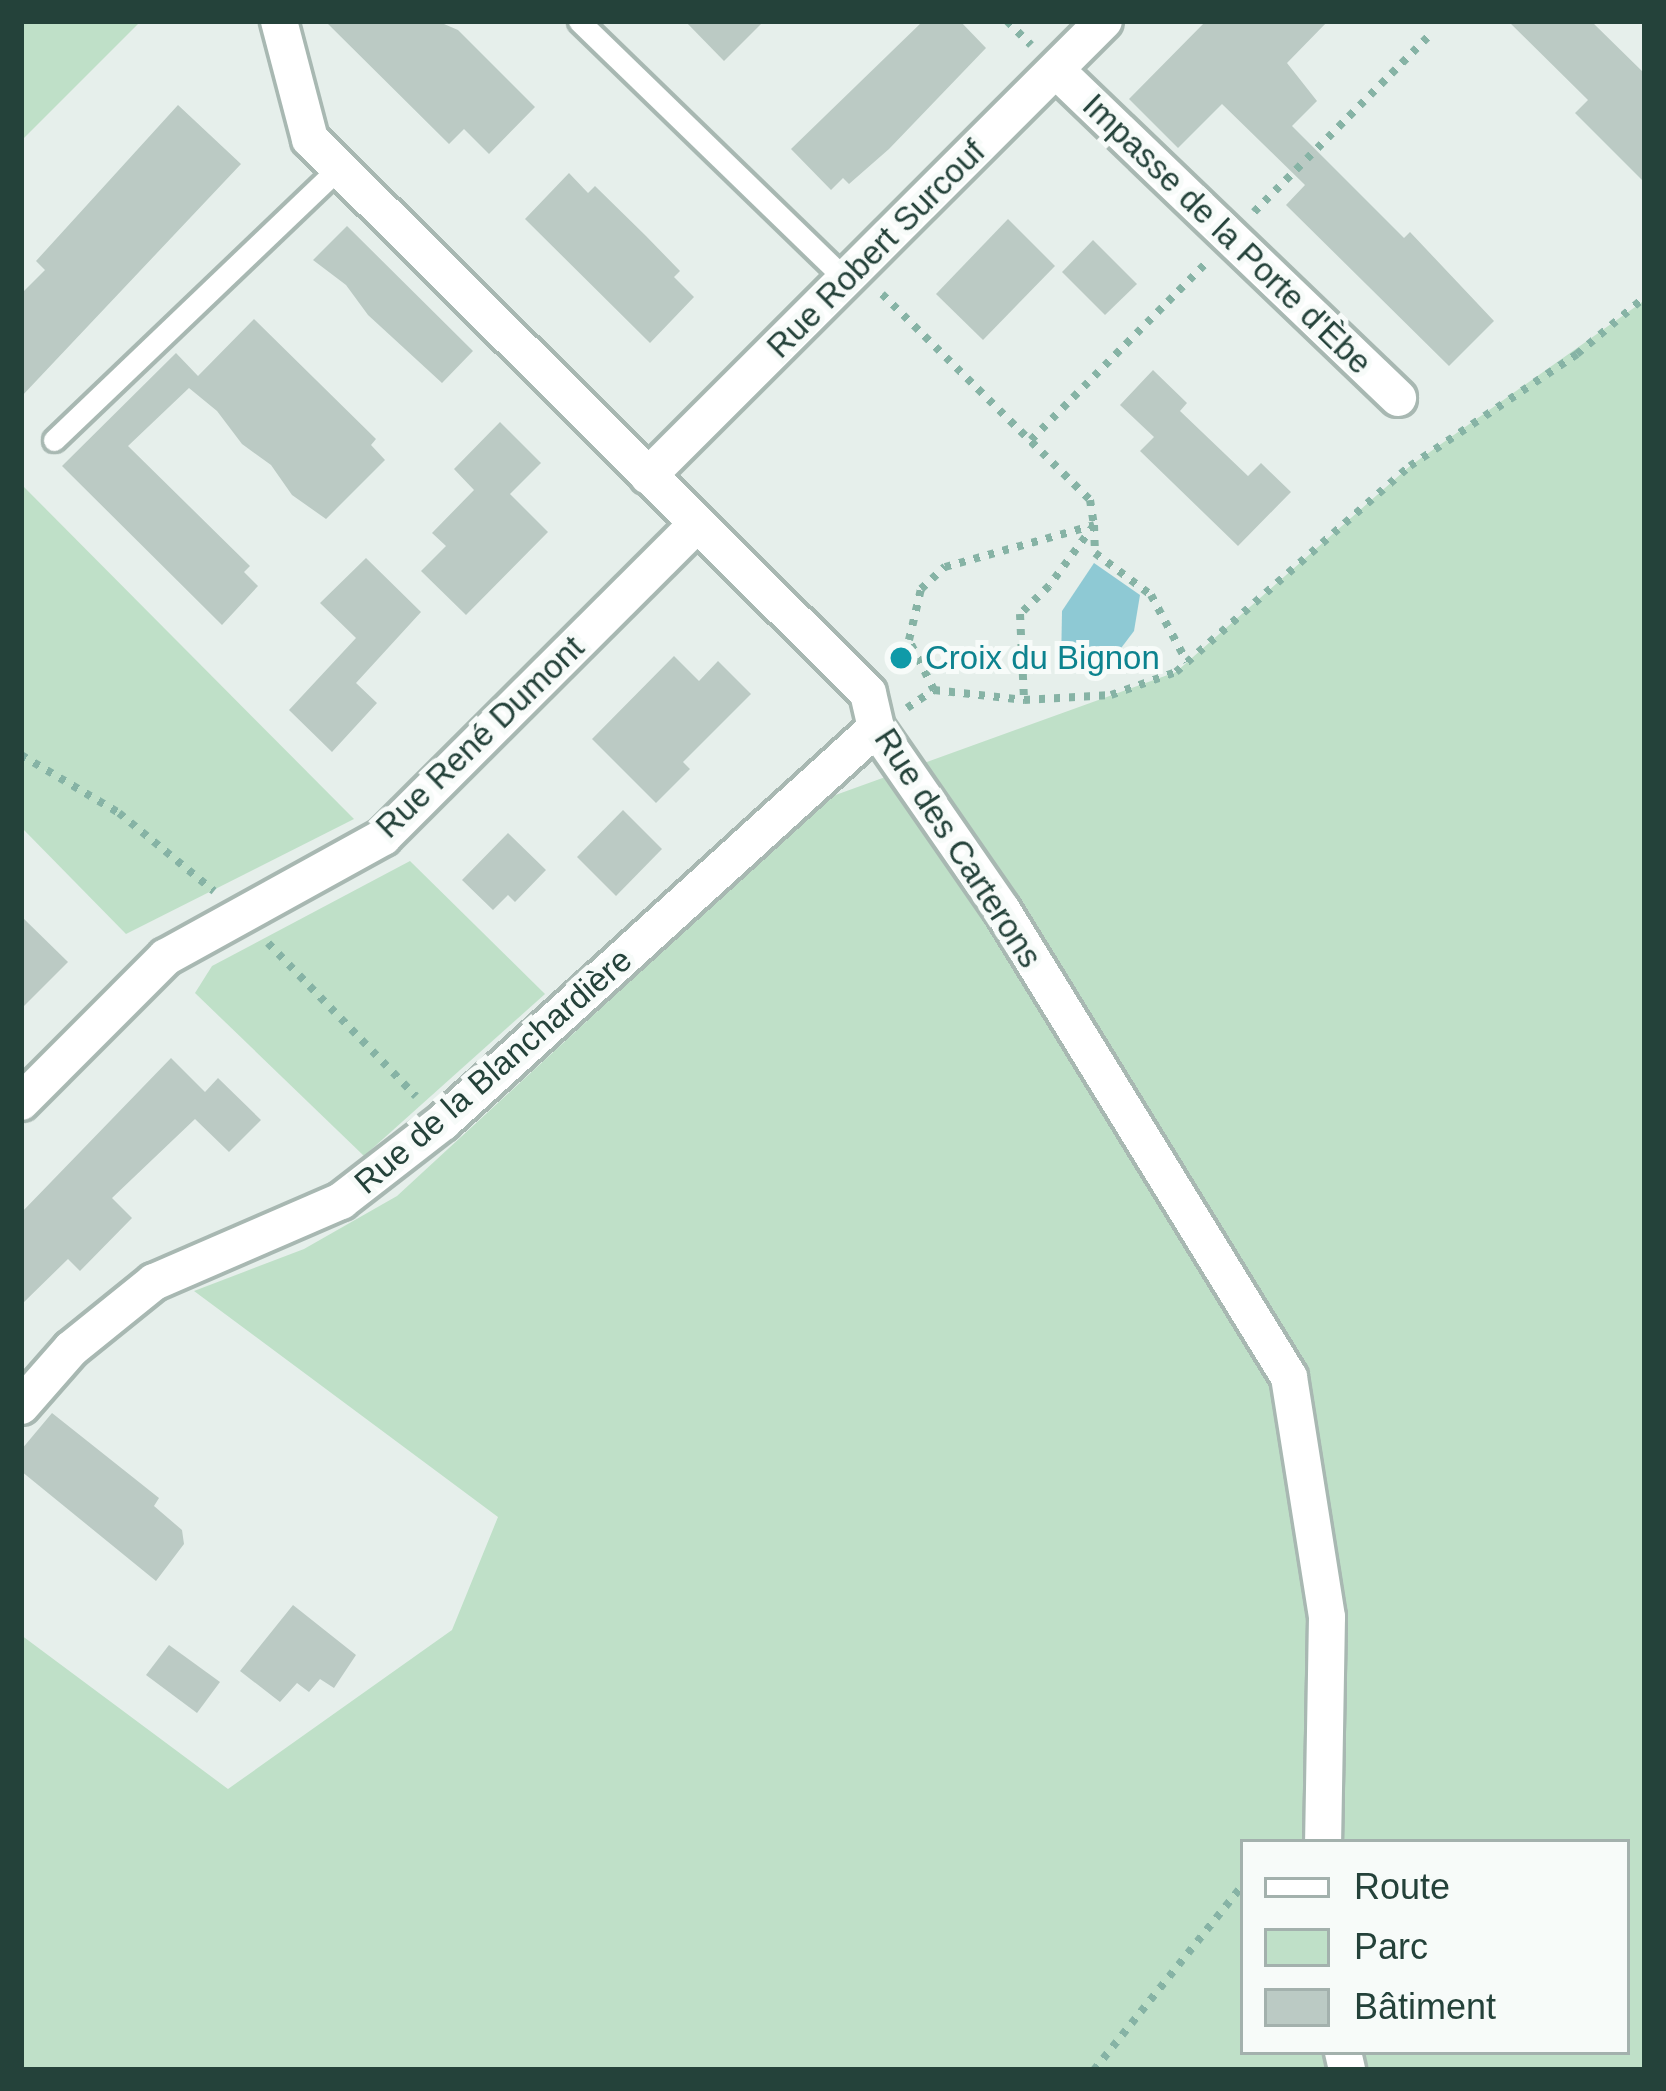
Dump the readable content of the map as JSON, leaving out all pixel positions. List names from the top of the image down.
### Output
{
  "streets": {
    "street": [
      "Impasse de la Porte d'Èbe",
      "Rue Robert Surcouf",
      "Rue René Dumont",
      "Rue des Carterons",
      "Rue de la Blanchardière"
    ]
  },
  "crossings": [
    ["Impasse de la Porte d'Èbe", "Rue Robert Surcouf"],
    ["Rue Robert Surcouf", "Rue des Carterons"],
    ["Rue René Dumont", "Rue des Carterons"],
    ["Rue des Carterons", "Rue de la Blanchardière"]
  ],
  "places": ["Croix du Bignon"],
  "legend": ["Route", "Parc", "Bâtiment"]
}
